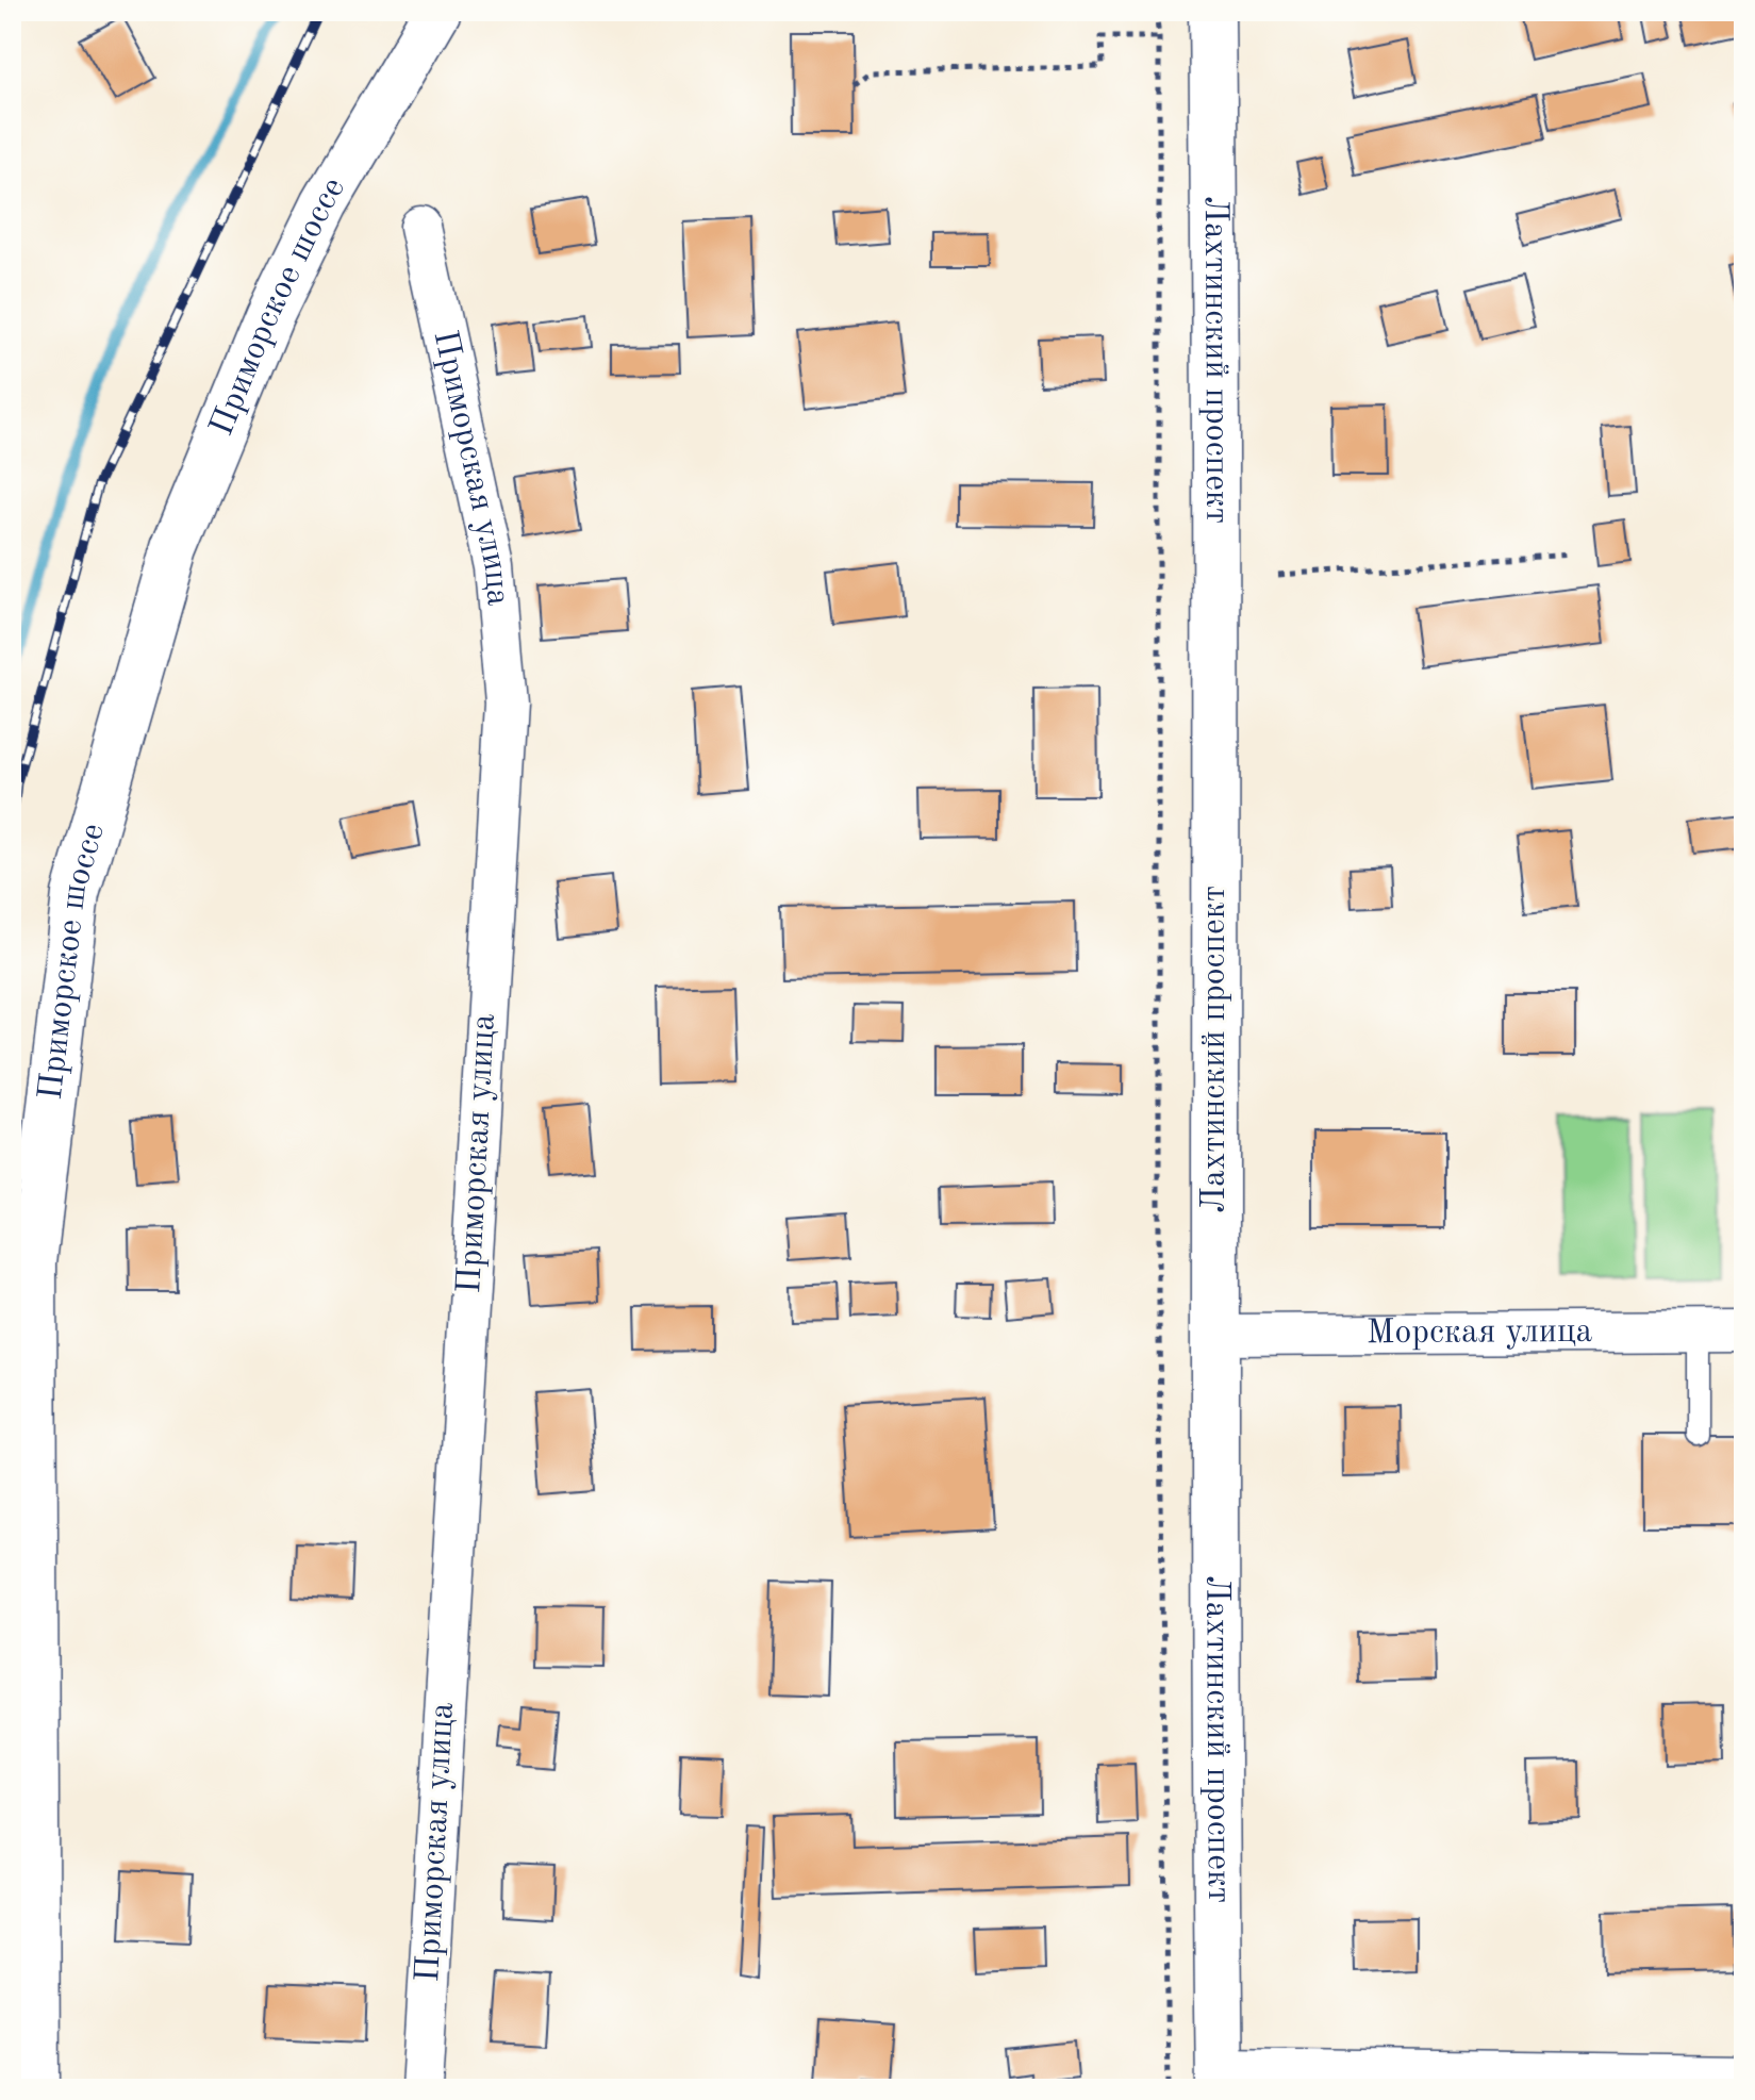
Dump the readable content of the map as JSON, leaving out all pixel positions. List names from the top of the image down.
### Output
{
  "streets": {
    "main road": ["Приморское шоссе", "Лахтинский проспект"],
    "street": ["Приморская улица", "Морская улица"]
  },
  "crossings": [
    ["Лахтинский проспект", "Морская улица"]
  ]
}
